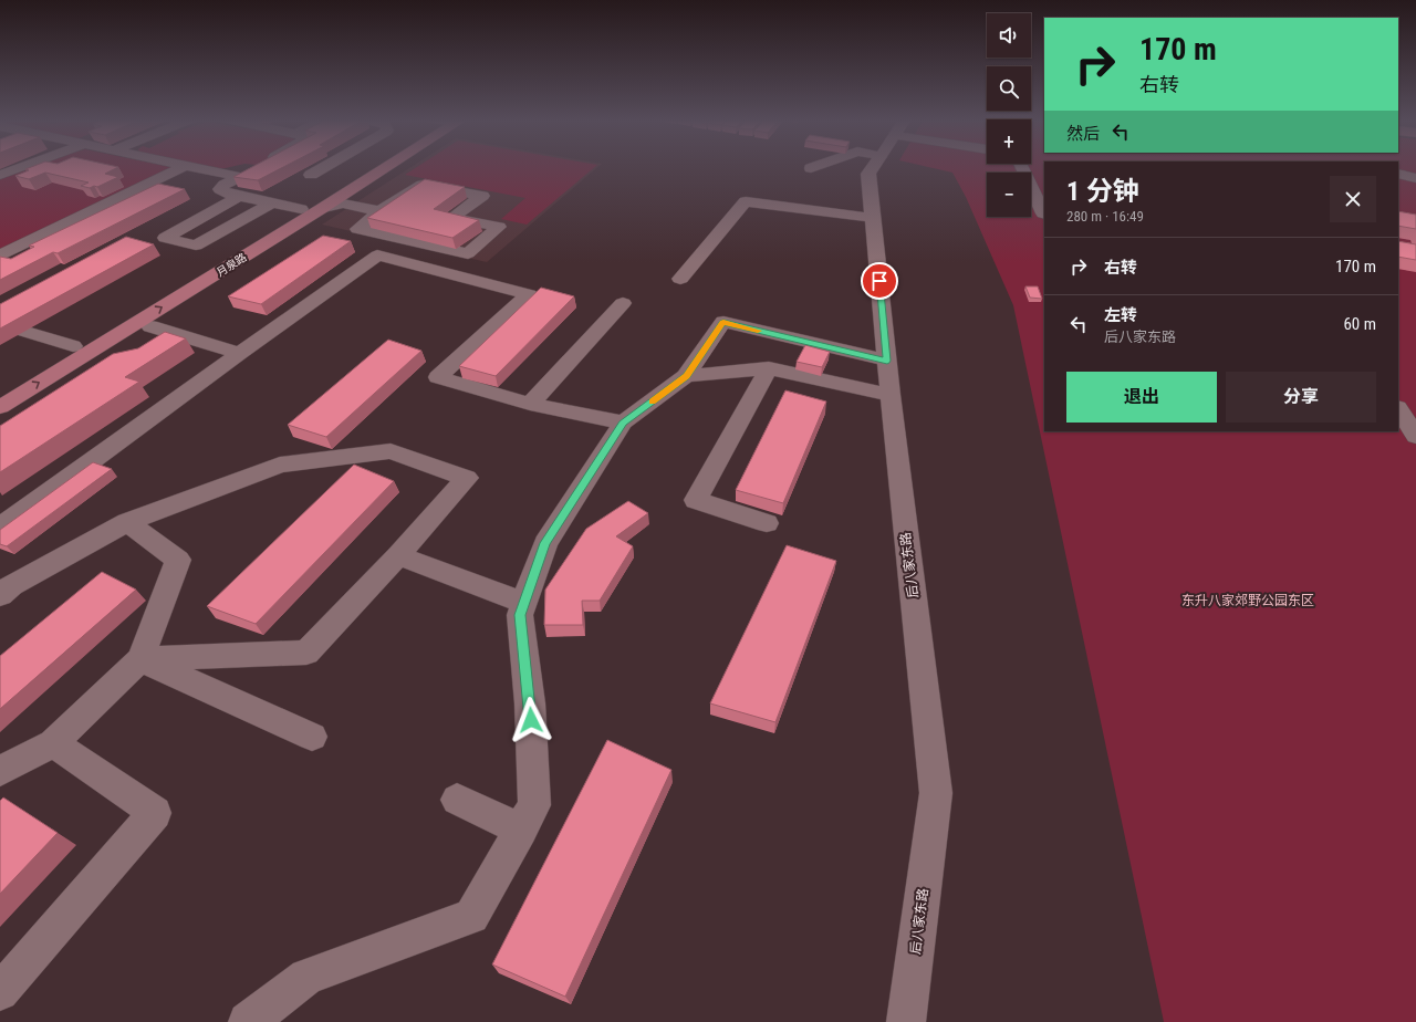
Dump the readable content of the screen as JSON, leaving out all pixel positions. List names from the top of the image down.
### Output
{
  "streets": {
    "main road": ["月泉路"],
    "street": ["后八家东路"]
  },
  "parks": ["东升八家郊野公园东区"],
  "page": {
    "map_buttons": ["+", "−"],
    "turn": ["170 m", "右转"],
    "then": "然后",
    "heading": ["1 分钟", "280 m · 16:49"],
    "list": [
      {
        "name": "右转",
        "value": "170 m"
      },
      {
        "name": "左转",
        "note": "后八家东路",
        "value": "60 m"
      }
    ],
    "buttons": ["退出", "分享"]
  }
}
